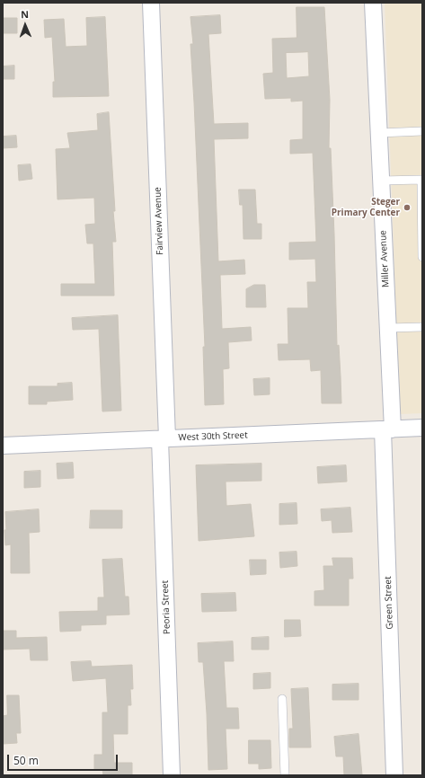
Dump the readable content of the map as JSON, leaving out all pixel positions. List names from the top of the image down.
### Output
{
  "streets": {
    "street": [
      "Fairview Avenue",
      "Miller Avenue",
      "West 30th Street",
      "Green Street",
      "Peoria Street"
    ]
  },
  "crossings": [
    ["Fairview Avenue", "West 30th Street"],
    ["Fairview Avenue", "Peoria Street"],
    ["Miller Avenue", "West 30th Street"],
    ["Miller Avenue", "Green Street"],
    ["West 30th Street", "Green Street"],
    ["West 30th Street", "Peoria Street"]
  ],
  "places": ["Steger Primary Center"],
  "scale_bar": "50 m",
  "north": "top"
}
